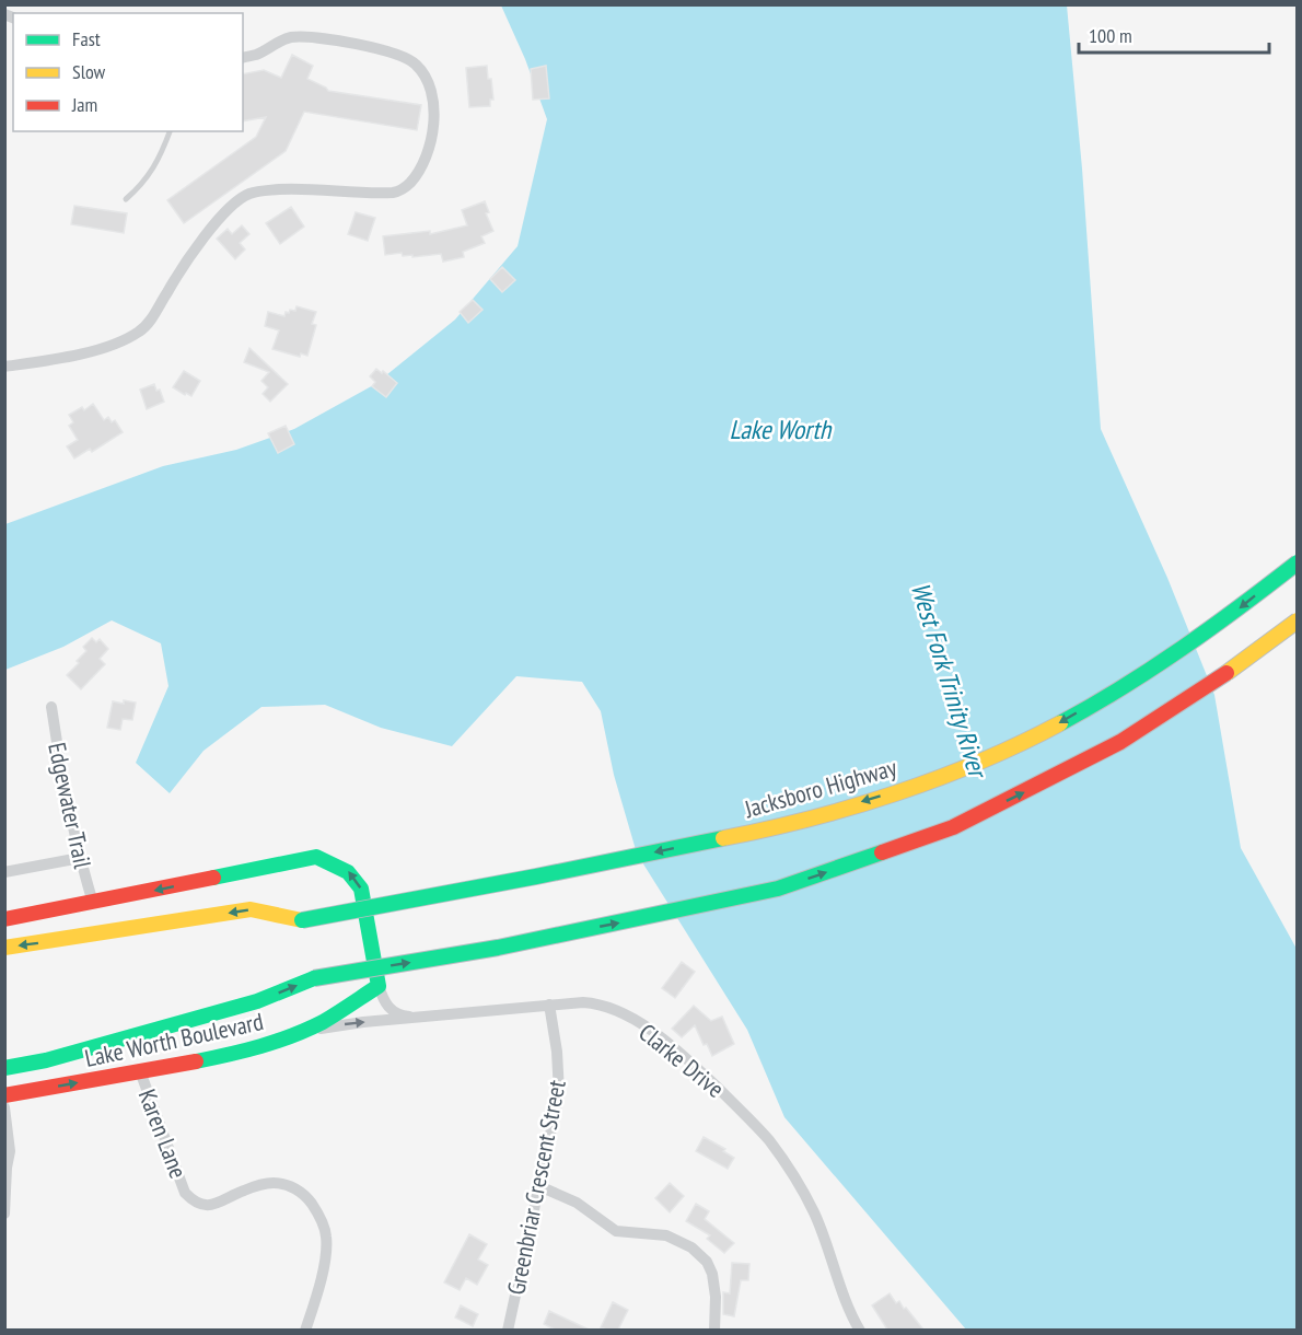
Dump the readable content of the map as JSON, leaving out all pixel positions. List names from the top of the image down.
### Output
{
  "streets": {
    "main road": ["Jacksboro Highway", "Lake Worth Boulevard"],
    "street": [
      "Edgewater Trail",
      "Clarke Drive",
      "Karen Lane",
      "Greenbriar Crescent Street"
    ]
  },
  "crossings": [
    ["Lake Worth Boulevard", "Clarke Drive"],
    ["Lake Worth Boulevard", "Karen Lane"],
    ["Clarke Drive", "Greenbriar Crescent Street"]
  ],
  "water": ["Lake Worth", "West Fork Trinity River"],
  "legend": ["Fast", "Slow", "Jam"],
  "scale_bar": "100 m"
}
